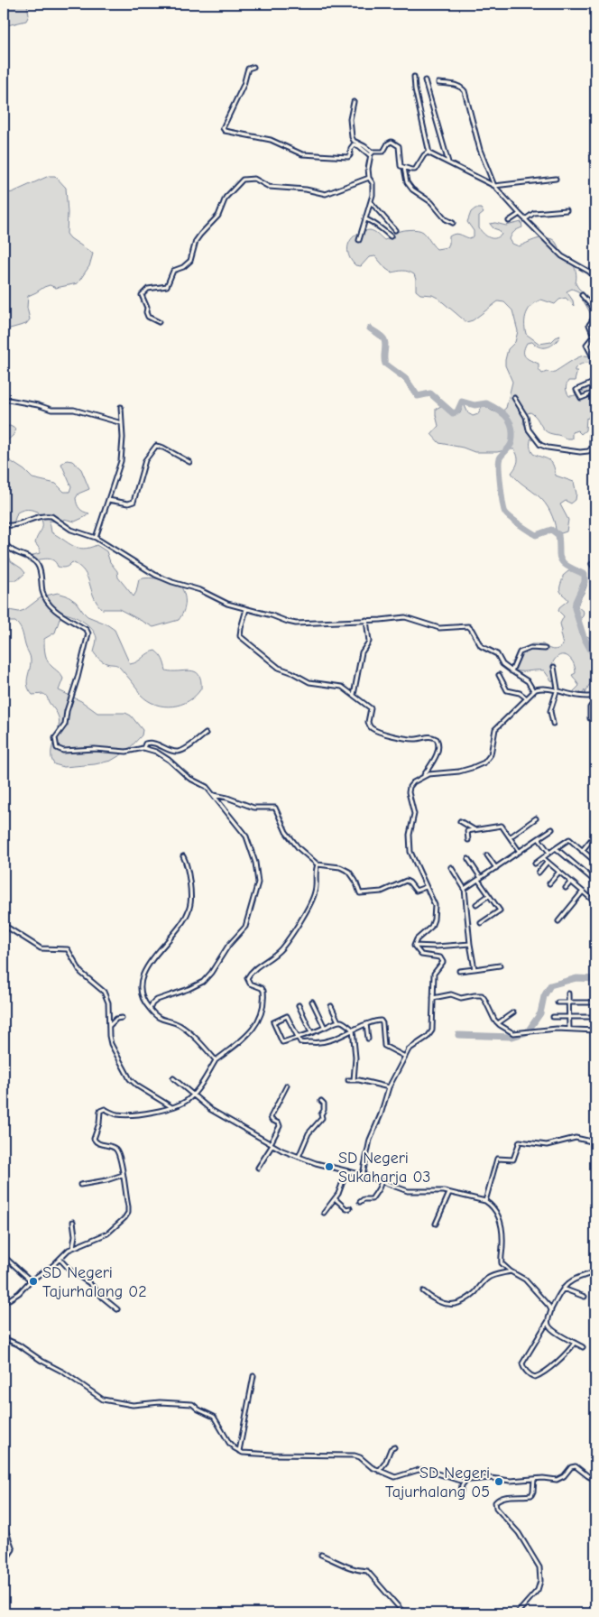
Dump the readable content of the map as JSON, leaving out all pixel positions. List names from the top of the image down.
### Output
{
  "places": ["SD Negeri Sukaharja 03", "SD Negeri Tajurhalang 02", "SD Negeri Tajurhalang 05"]
}
